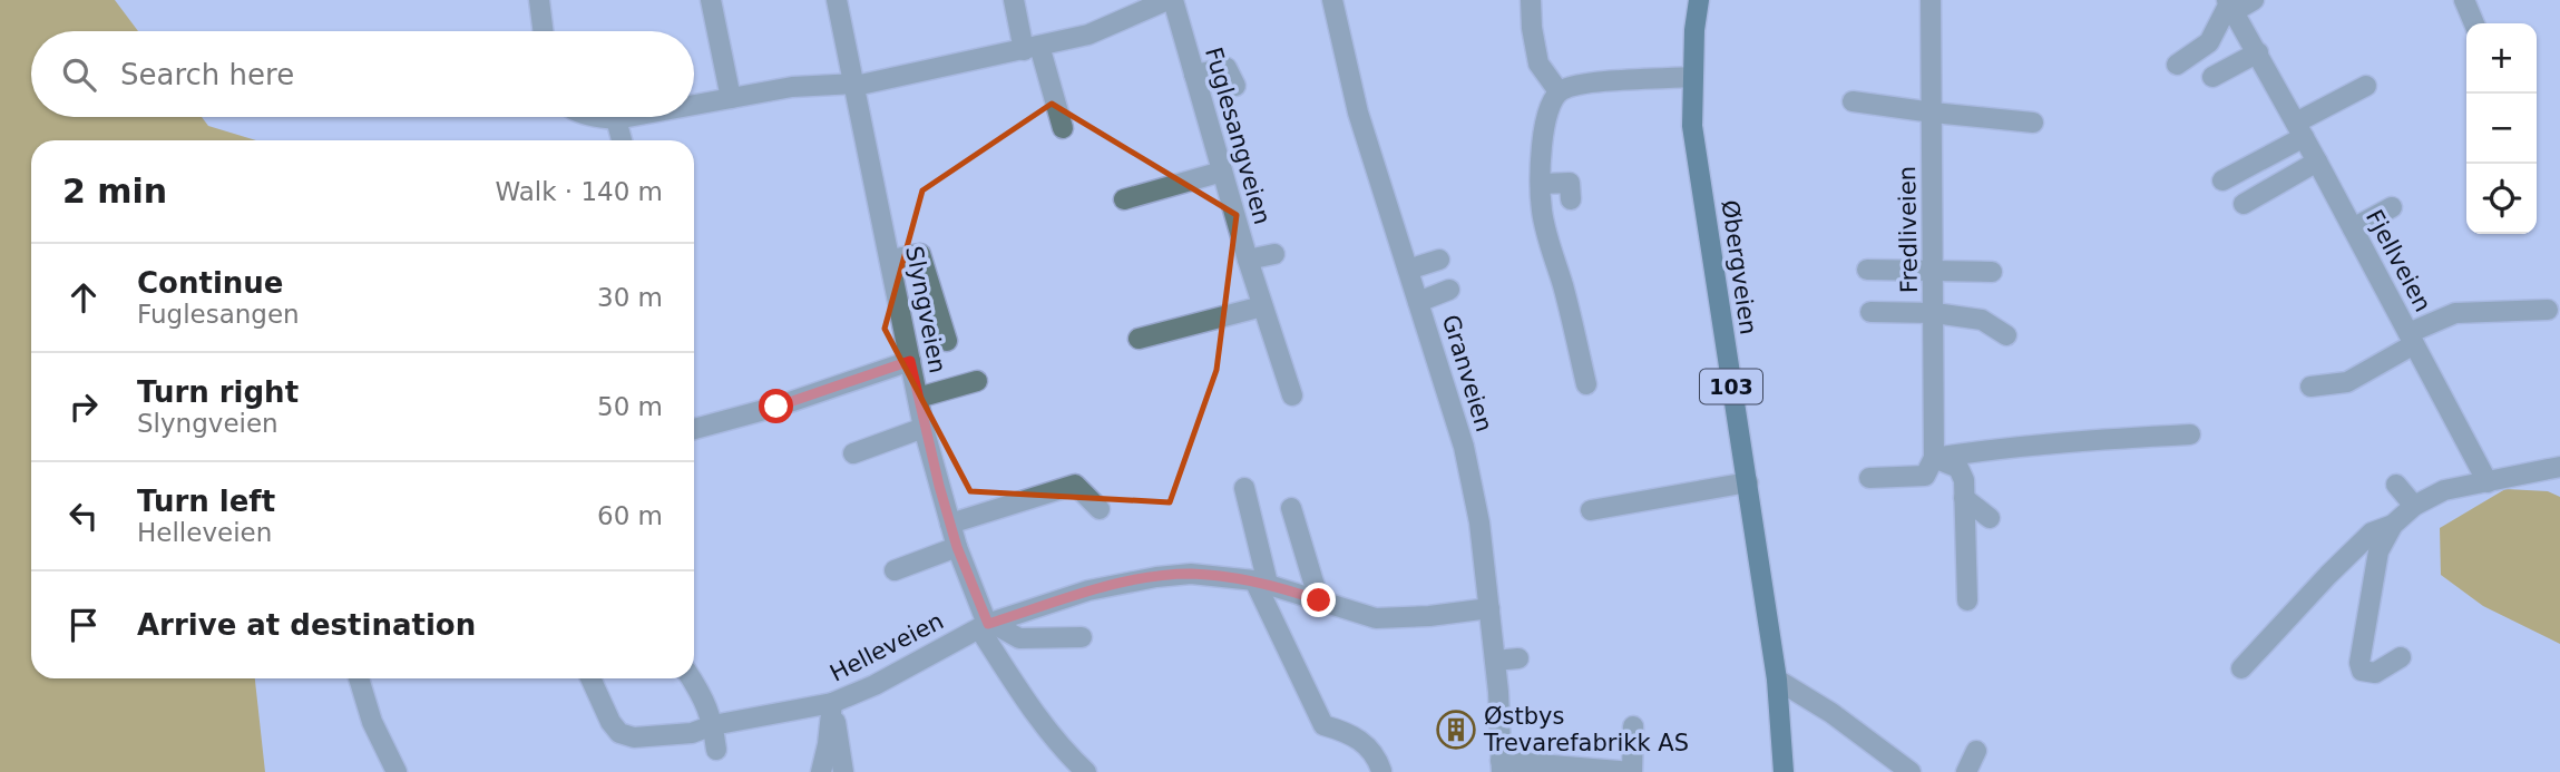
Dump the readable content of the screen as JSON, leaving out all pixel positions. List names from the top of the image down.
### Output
{
  "streets": {
    "main road": ["Øbergveien", "103"],
    "street": [
      "Fuglesangveien",
      "Fredliveien",
      "Fjellveien",
      "Slyngveien",
      "Granveien",
      "Helleveien"
    ]
  },
  "crossings": [
    ["Fuglesangveien", "Slyngveien"],
    ["Slyngveien", "Helleveien"],
    ["Granveien", "Helleveien"]
  ],
  "places": {
    "building": ["Østbys Trevarefabrikk AS"]
  },
  "page": {
    "map_buttons": ["+", "−"],
    "search": "Search here",
    "heading": ["2 min", "Walk · 140 m"],
    "list": [
      ["Continue", "Fuglesangen", "30 m"],
      ["Turn right", "Slyngveien", "50 m"],
      ["Turn left", "Helleveien", "60 m"],
      "Arrive at destination"
    ]
  }
}
